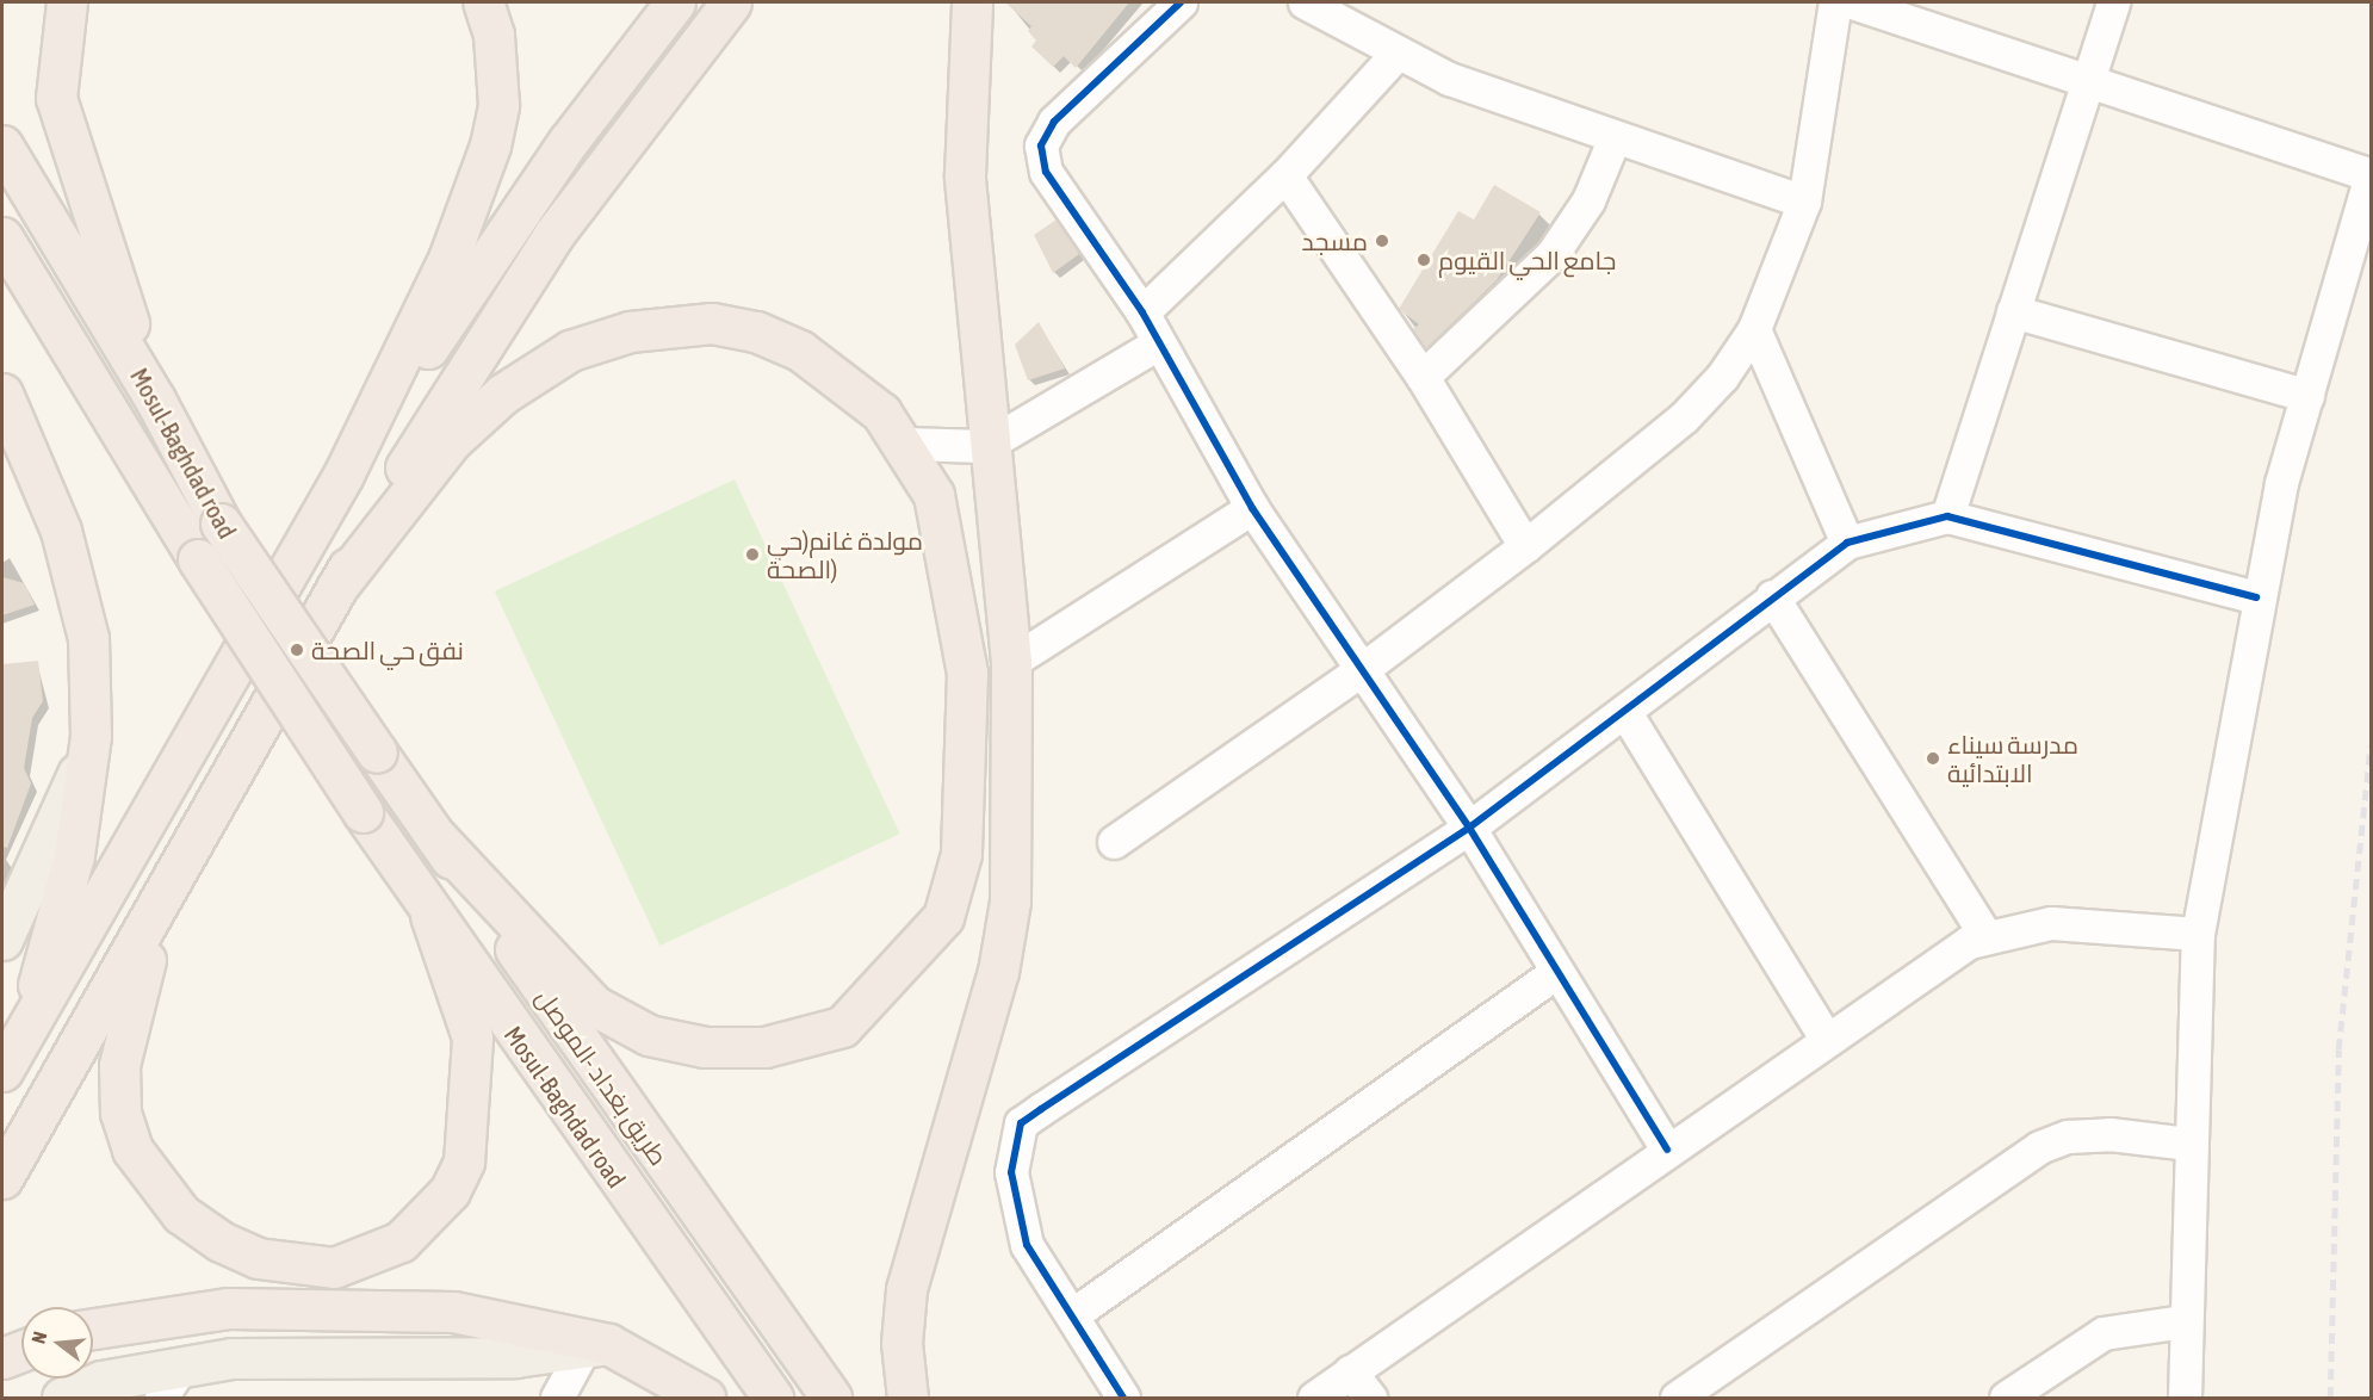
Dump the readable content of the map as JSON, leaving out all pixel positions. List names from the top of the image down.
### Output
{
  "streets": {
    "highway": ["Mosul-Baghdad road", "طريق بغداد -الموصل"]
  },
  "crossings": [
    ["Mosul-Baghdad road", "طريق بغداد -الموصل"]
  ],
  "places": [
    "مسجد",
    "جامع الحي القيوم",
    "مولدة غانم(حي الصحة)",
    "نفق حي الصحة",
    "مدرسة سيناء الابتدائية"
  ],
  "north": "left"
}
